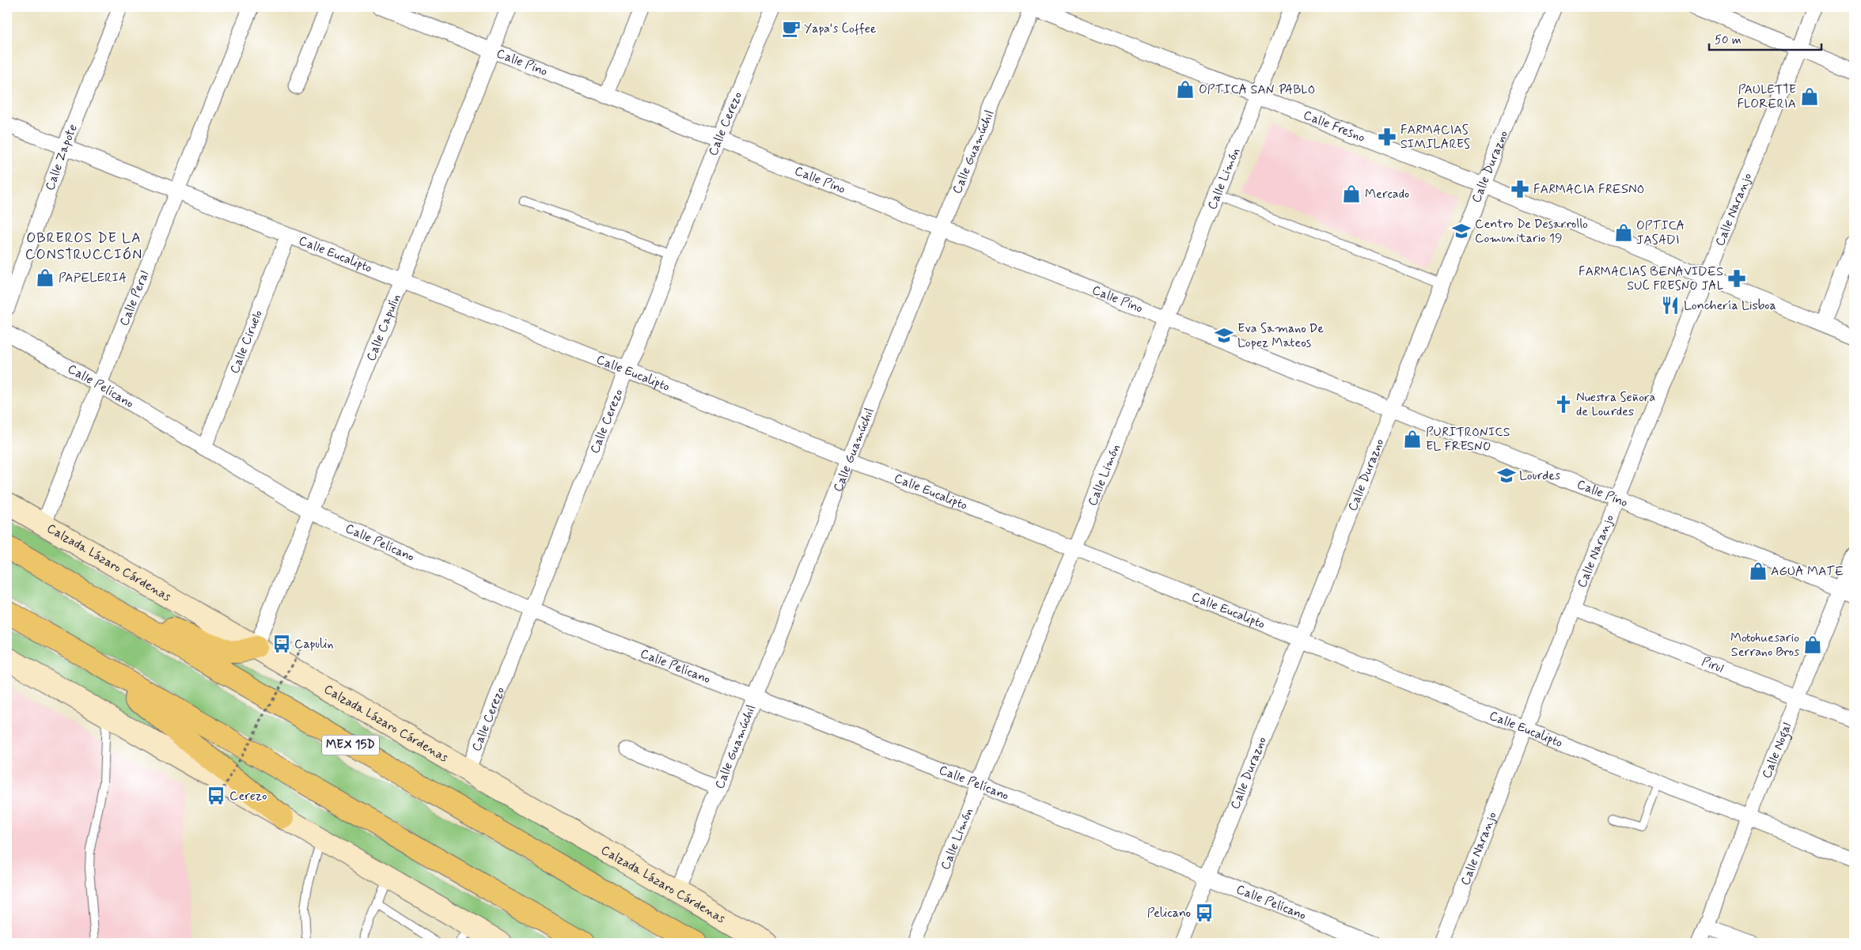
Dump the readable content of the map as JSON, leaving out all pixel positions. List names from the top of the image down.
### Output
{
  "streets": {
    "highway": ["MEX 15D"],
    "main road": ["Calzada Lázaro Cárdenas"],
    "street": [
      "Calle Pino",
      "Calle Cerezo",
      "Calle Fresno",
      "Calle Guamúchil",
      "Calle Zapote",
      "Calle Durazno",
      "Calle Limón",
      "Calle Naranjo",
      "Calle Eucalipto",
      "Calle Peral",
      "Calle Capulín",
      "Calle Ciruelo",
      "Calle Pelícano",
      "Pirul",
      "Calle Nogal"
    ]
  },
  "crossings": [
    ["Calle Pino", "Calle Cerezo"],
    ["Calle Pino", "Calle Guamúchil"],
    ["Calle Pino", "Calle Durazno"],
    ["Calle Pino", "Calle Limón"],
    ["Calle Pino", "Calle Naranjo"],
    ["Calle Pino", "Calle Capulín"],
    ["Calle Pino", "Calle Nogal"],
    ["Calle Cerezo", "Calle Eucalipto"],
    ["Calle Cerezo", "Calle Pelícano"],
    ["Calle Cerezo", "Calzada Lázaro Cárdenas"],
    ["Calle Fresno", "Calle Guamúchil"],
    ["Calle Fresno", "Calle Durazno"],
    ["Calle Fresno", "Calle Limón"],
    ["Calle Fresno", "Calle Naranjo"],
    ["Calle Guamúchil", "Calle Eucalipto"],
    ["Calle Guamúchil", "Calle Pelícano"],
    ["Calle Guamúchil", "Calzada Lázaro Cárdenas"],
    ["Calle Zapote", "Calle Eucalipto"],
    ["Calle Durazno", "Calle Eucalipto"],
    ["Calle Durazno", "Calle Pelícano"],
    ["Calle Limón", "Calle Eucalipto"],
    ["Calle Limón", "Calle Pelícano"],
    ["Calle Naranjo", "Calle Eucalipto"],
    ["Calle Naranjo", "Pirul"],
    ["Calle Eucalipto", "Calle Peral"],
    ["Calle Eucalipto", "Calle Capulín"],
    ["Calle Eucalipto", "Calle Ciruelo"],
    ["Calle Eucalipto", "Calle Nogal"],
    ["Calle Peral", "Calle Pelícano"],
    ["Calle Peral", "Calzada Lázaro Cárdenas"],
    ["Calle Capulín", "Calle Pelícano"],
    ["Calle Capulín", "Calzada Lázaro Cárdenas"],
    ["Calle Ciruelo", "Calle Pelícano"],
    ["Pirul", "Calle Nogal"]
  ],
  "districts": ["OBREROS DE LA CONSTRUCCIÓN"],
  "places": {
    "cafe": ["Yapa's Coffee"],
    "shop": [
      "OPTICA SAN PABLO",
      "PAULETTE FLORERIA",
      "Mercado",
      "OPTICA JASADI",
      "PAPELERIA",
      "PURITRONICS EL FRESNO",
      "AGUA MATE",
      "Motohuesario Serrano Bros"
    ],
    "pharmacy": ["FARMACIAS SIMILARES", "FARMACIA FRESNO", "FARMACIAS BENAVIDES SUC FRESNO JAL"],
    "school or university": ["Centro De Desarrollo Comunitario 19", "Eva Samano De Lopez Mateos", "Lourdes"],
    "restaurant": ["Lonchería Lisboa"],
    "church": ["Nuestra Señora de Lourdes"],
    "bus stop": ["Capulin", "Cerezo", "Pelicano"]
  },
  "scale_bar": "50 m"
}
